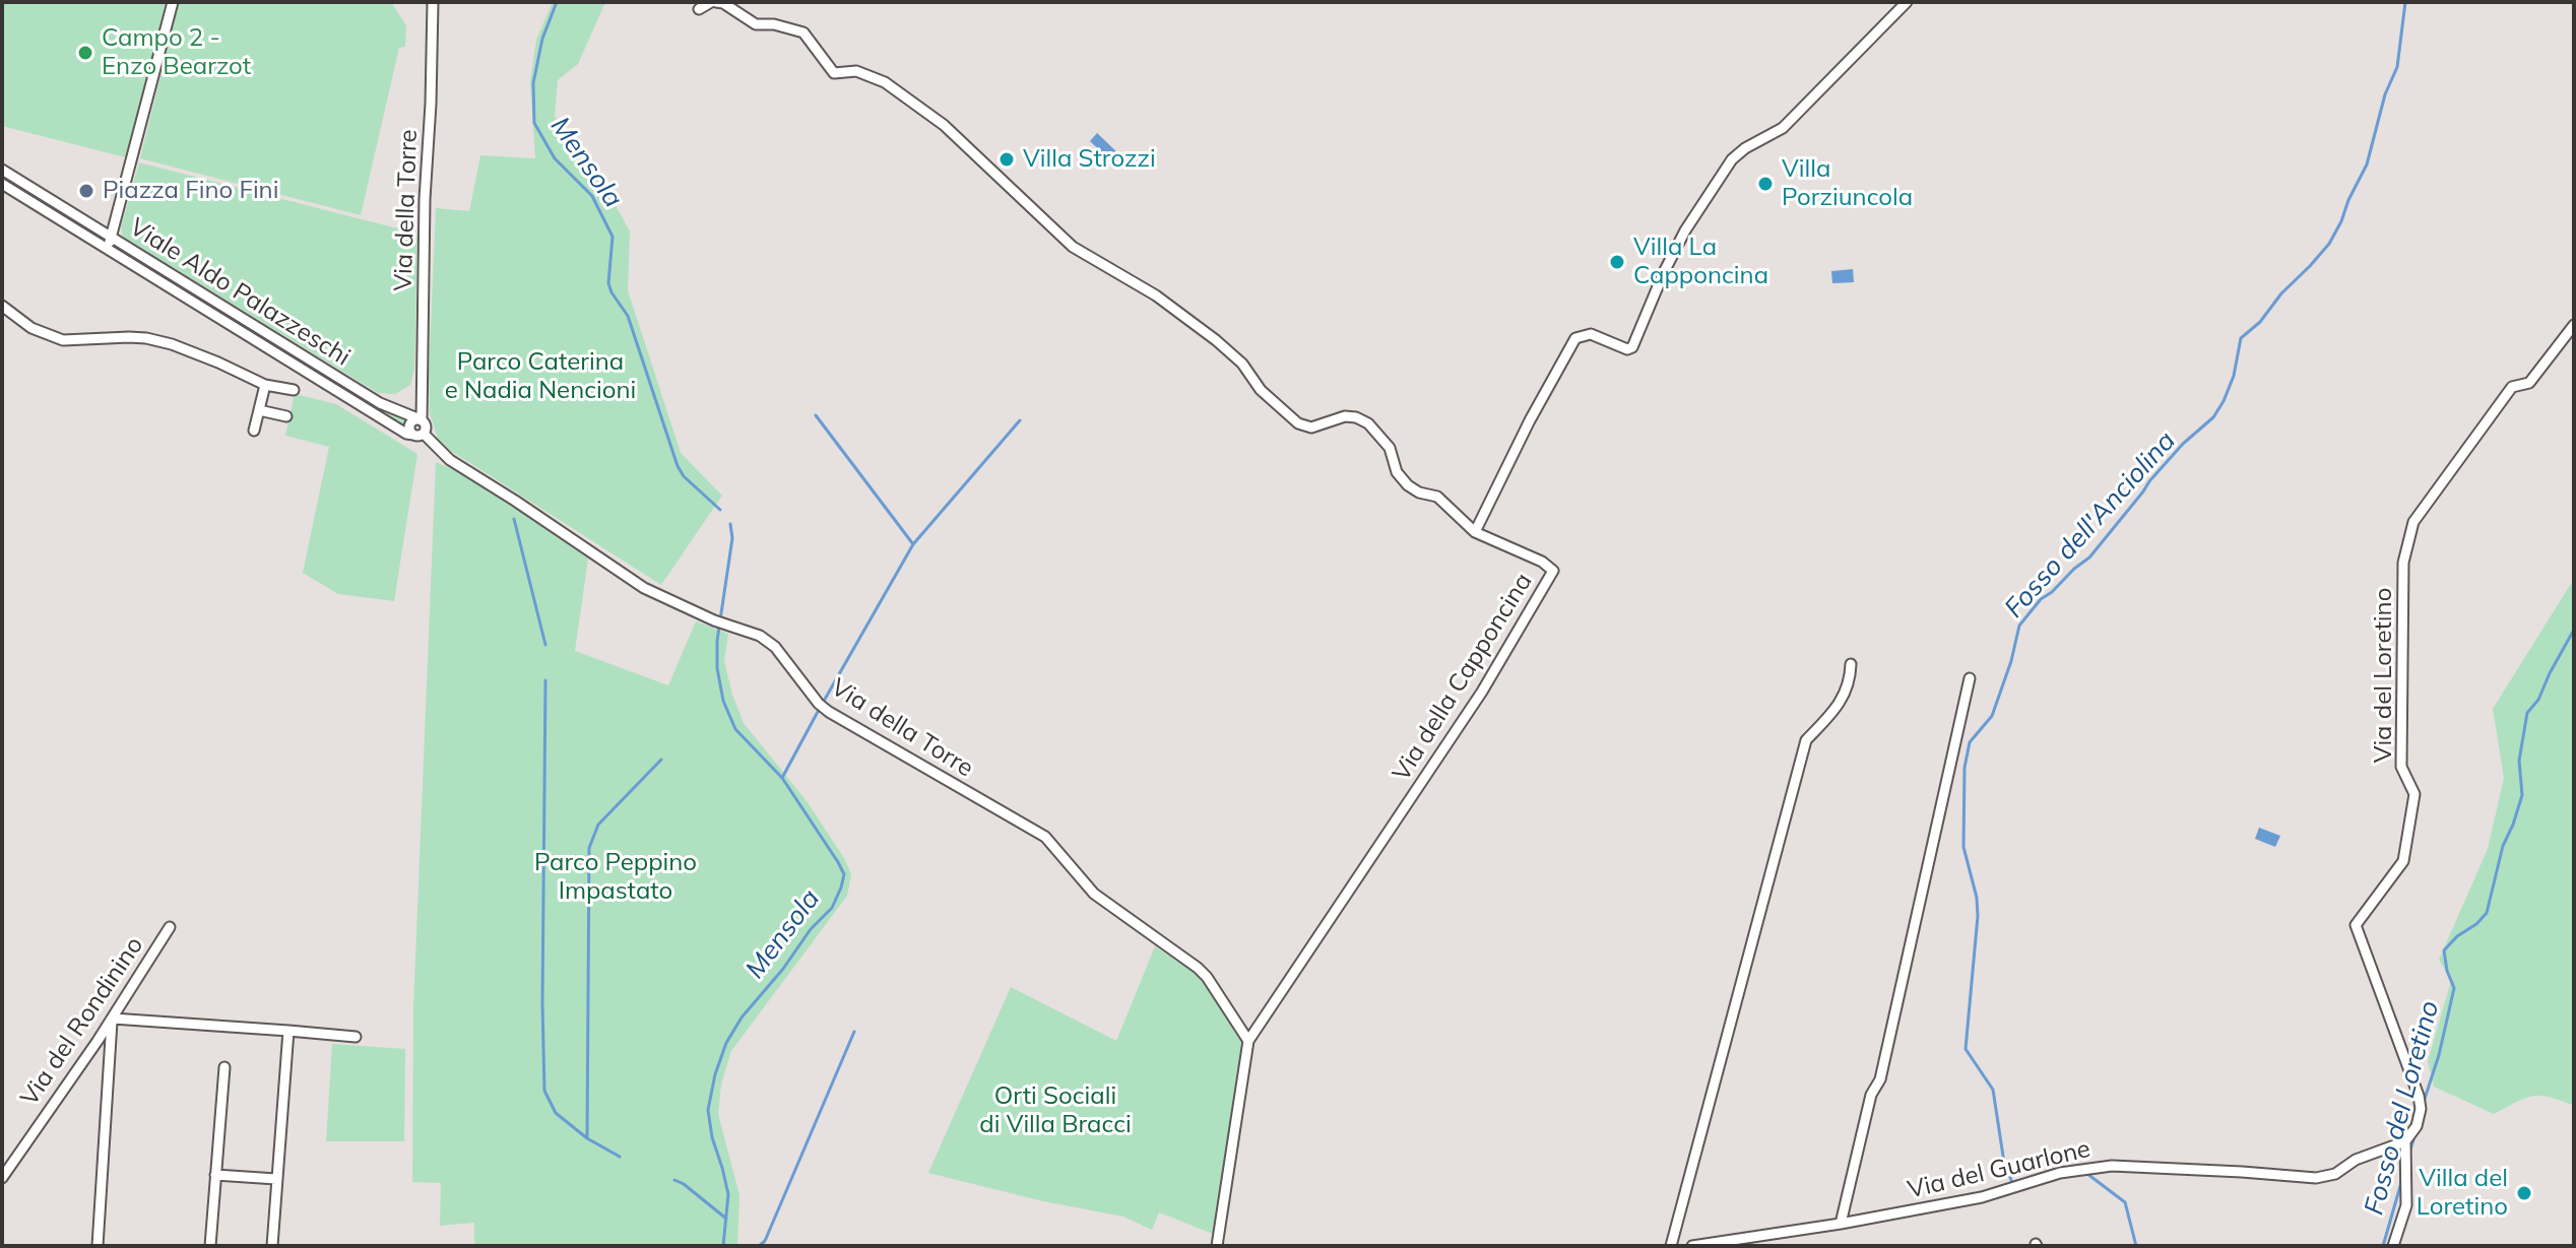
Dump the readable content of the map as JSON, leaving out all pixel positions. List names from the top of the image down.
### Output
{
  "streets": {
    "street": [
      "Via della Torre",
      "Viale Aldo Palazzeschi",
      "Via del Loretino",
      "Via della Capponcina",
      "Via del Rondinino",
      "Via del Guarlone"
    ]
  },
  "crossings": [
    ["Via della Torre", "Viale Aldo Palazzeschi"],
    ["Via della Torre", "Via della Capponcina"],
    ["Via del Loretino", "Via del Guarlone"]
  ],
  "water": ["Mensola", "Fosso dell'Anciolina", "Fosso del Loretino"],
  "parks": ["Parco Caterina e Nadia Nencioni", "Parco Peppino Impastato", "Orti Sociali di Villa Bracci"],
  "places": [
    "Campo 2 - Enzo Bearzot",
    "Villa Strozzi",
    "Villa Porziuncola",
    "Piazza Fino Fini",
    "Villa La Capponcina",
    "Villa del Loretino"
  ]
}
